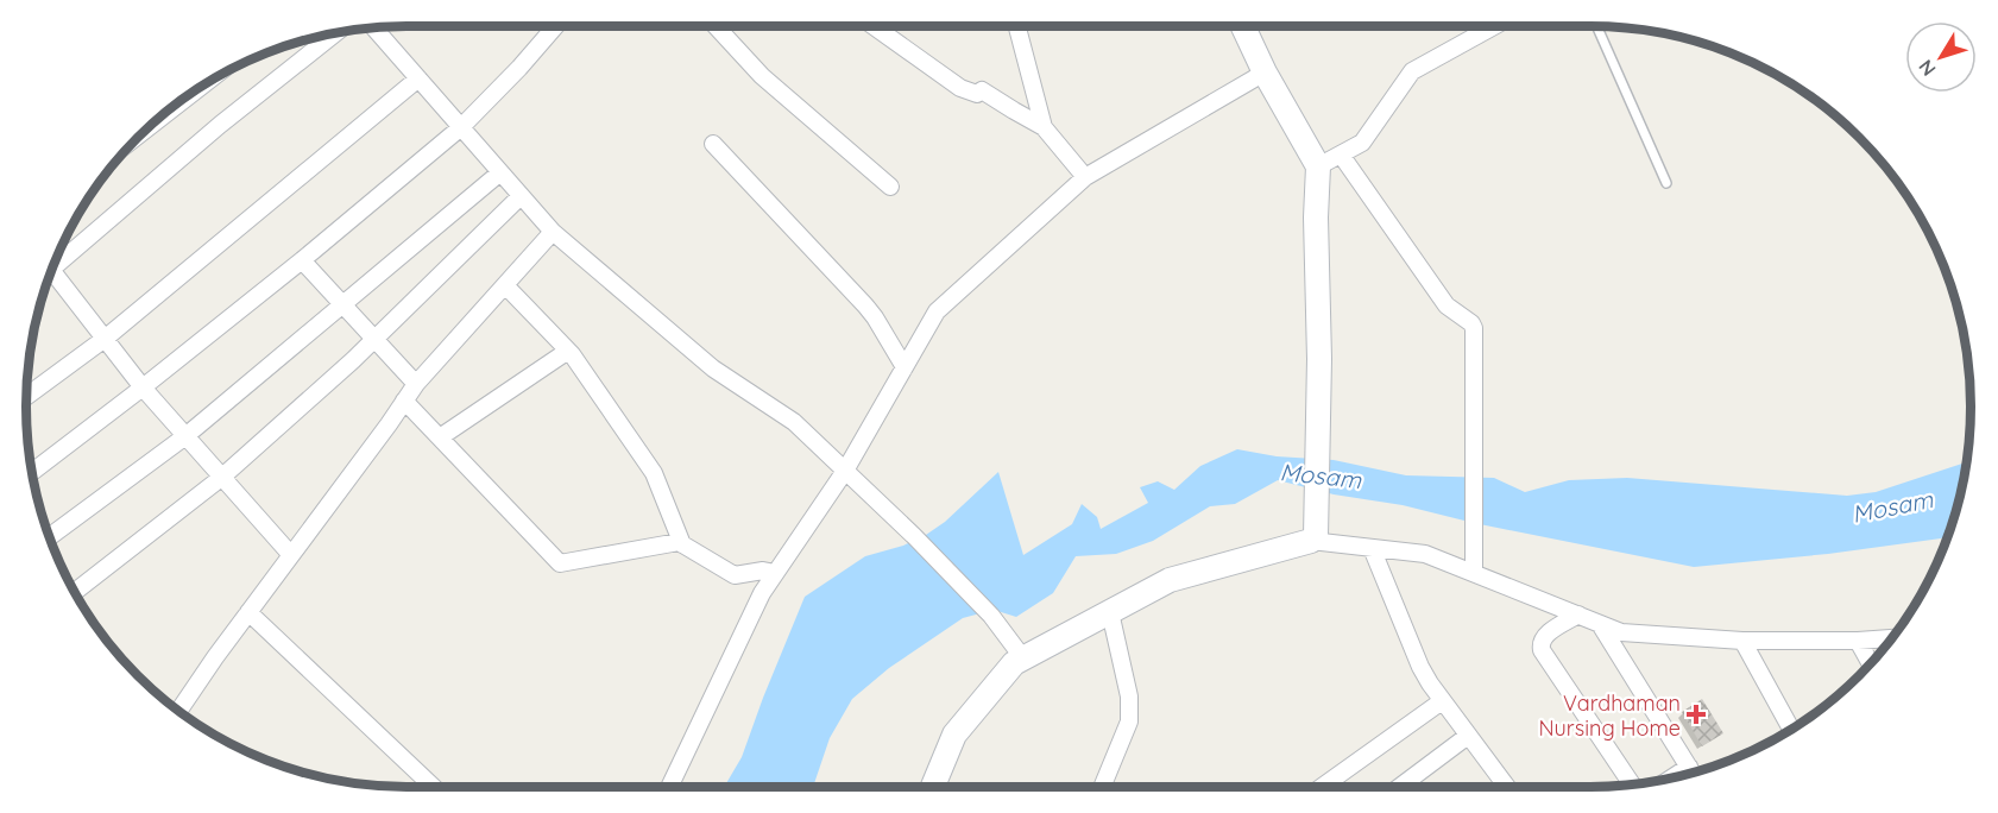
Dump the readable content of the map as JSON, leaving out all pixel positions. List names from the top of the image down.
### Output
{
  "water": ["Mosam"],
  "places": {
    "health": ["Vardhaman Nursing Home"]
  },
  "north": "bottom left"
}
